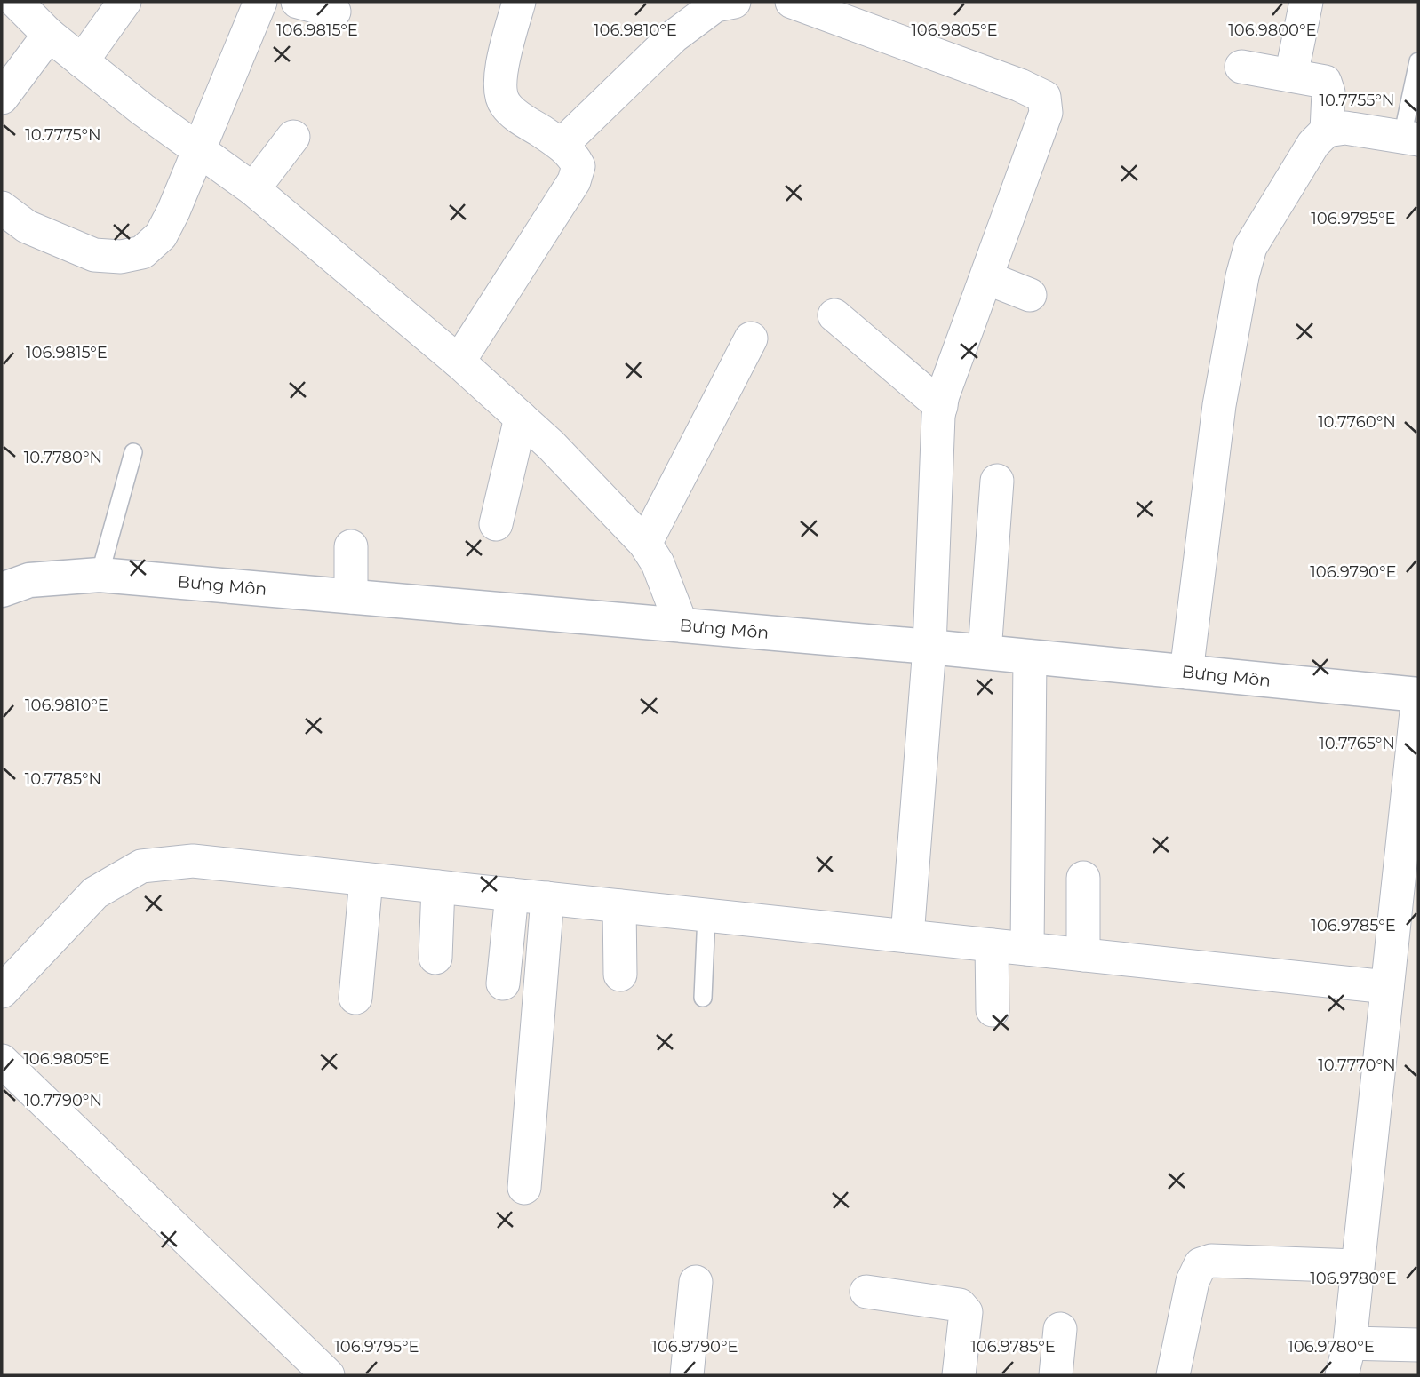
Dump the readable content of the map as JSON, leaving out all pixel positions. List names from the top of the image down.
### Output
{
  "streets": {
    "street": ["Bưng Môn"]
  },
  "coordinates": [
    "106.9815°E",
    "106.9810°E",
    "106.9805°E",
    "106.9800°E",
    "10.7755°N",
    "10.7775°N",
    "106.9795°E",
    "10.7760°N",
    "10.7780°N",
    "106.9790°E",
    "10.7765°N",
    "10.7785°N",
    "106.9785°E",
    "10.7770°N",
    "10.7790°N",
    "106.9780°E"
  ]
}
